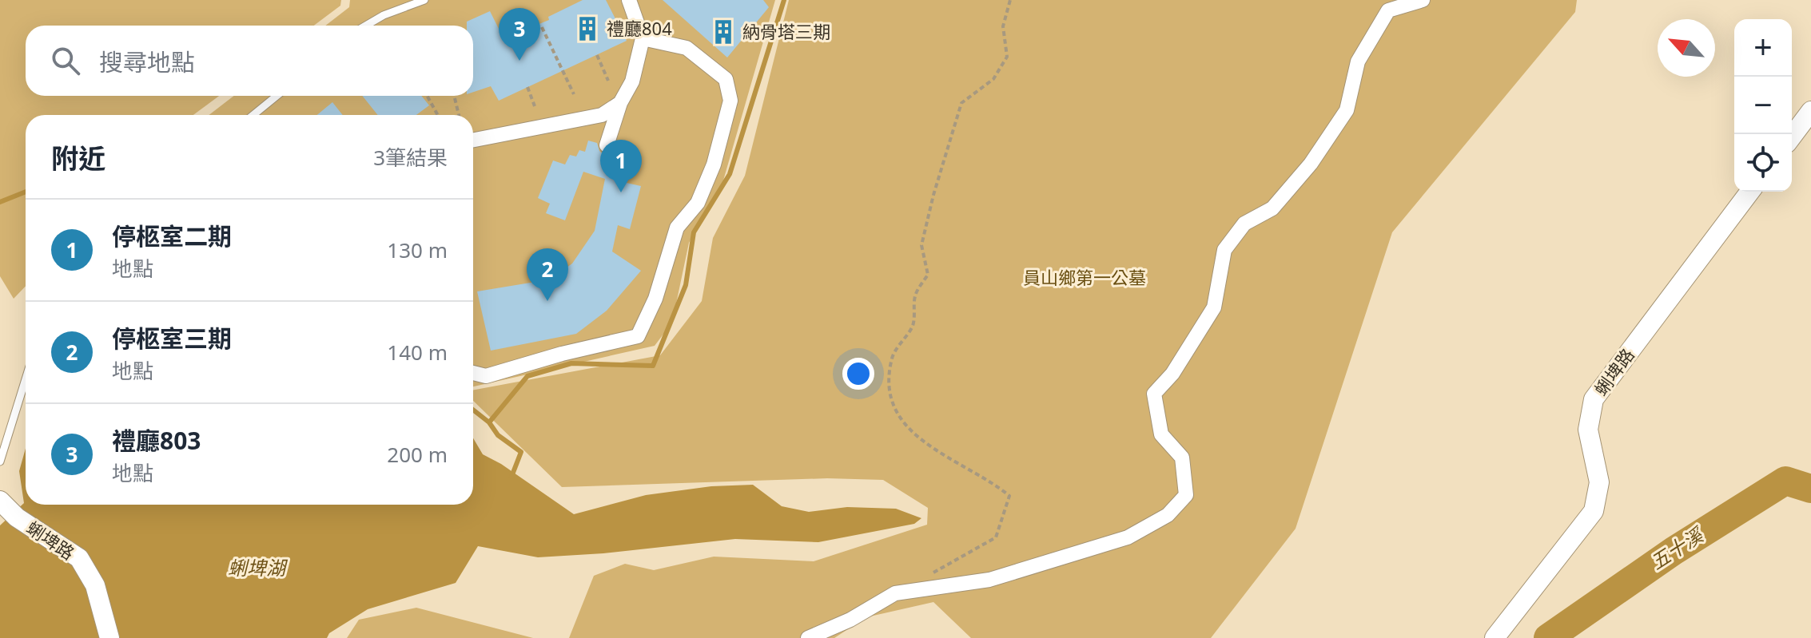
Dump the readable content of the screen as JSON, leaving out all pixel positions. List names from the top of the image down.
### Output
{
  "streets": {
    "street": ["蜊埤路"]
  },
  "water": ["五十溪", "蜊埤湖"],
  "parks": ["員山鄉第一公墓"],
  "places": {
    "building": ["禮廳804", "納骨塔三期"]
  },
  "north": "top left",
  "page": {
    "pins": ["3", "1", "2"],
    "map_buttons": ["+", "−"],
    "search": "搜尋地點",
    "heading": ["附近", "3筆結果"],
    "list": [
      {
        "mark": "1",
        "name": "停柩室二期",
        "note": "地點",
        "value": "130 m"
      },
      {
        "mark": "2",
        "name": "停柩室三期",
        "note": "地點",
        "value": "140 m"
      },
      {
        "mark": "3",
        "name": "禮廳803",
        "note": "地點",
        "value": "200 m"
      }
    ]
  }
}
